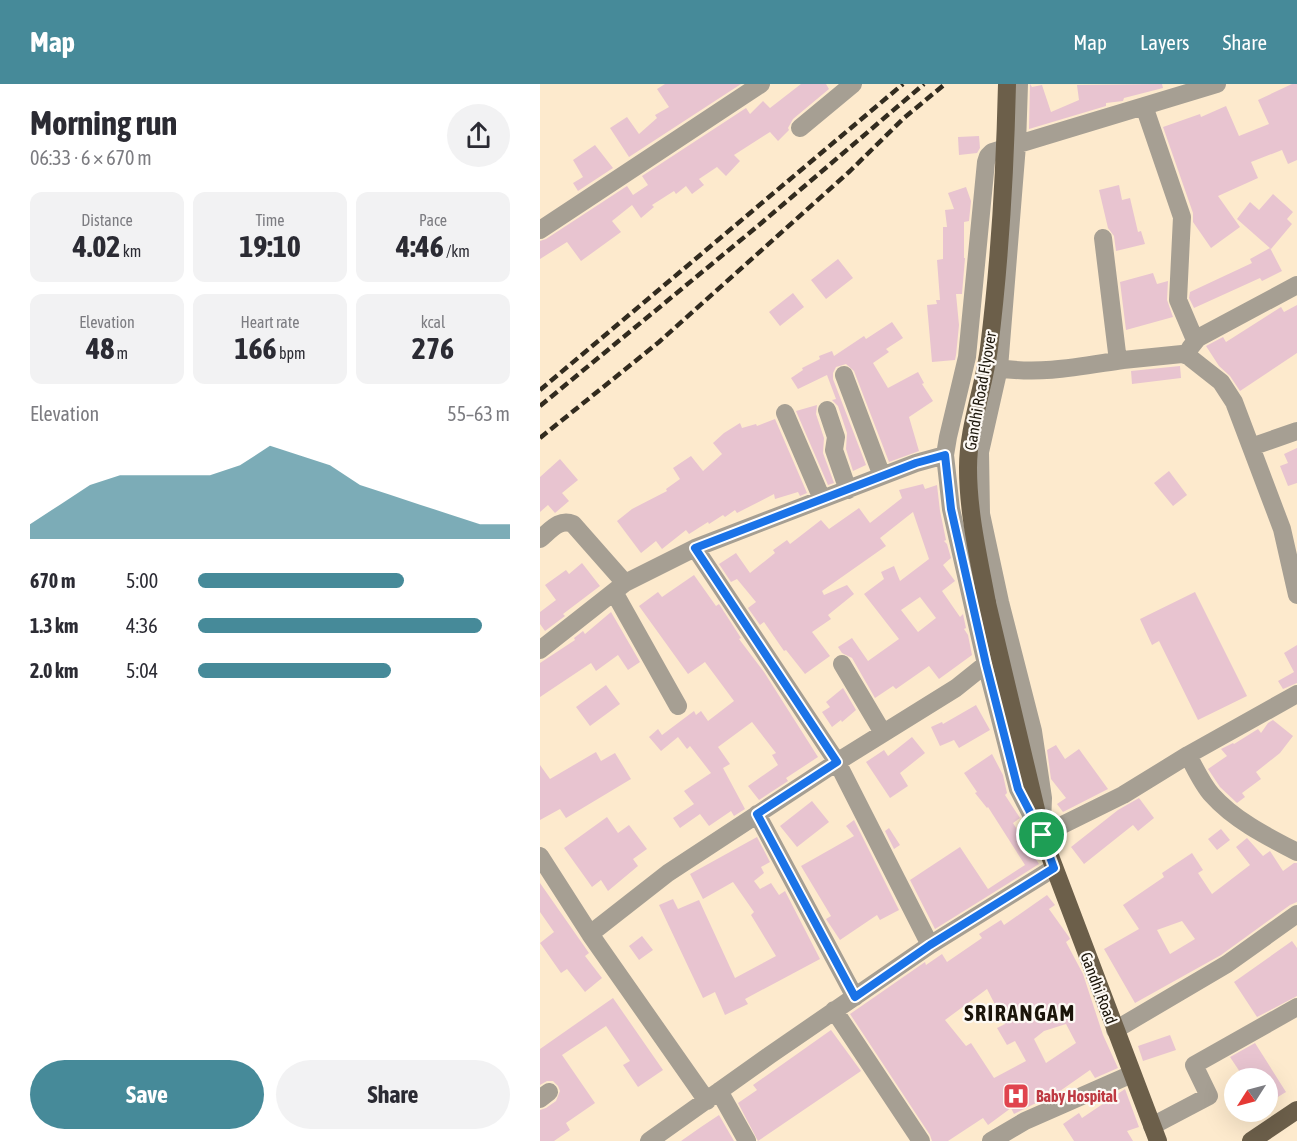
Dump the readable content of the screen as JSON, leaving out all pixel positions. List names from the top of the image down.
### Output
{
  "streets": {
    "main road": ["Gandhi Road Flyover", "Gandhi Road"]
  },
  "crossings": [
    ["Gandhi Road Flyover", "Gandhi Road"]
  ],
  "districts": ["SRIRANGAM"],
  "places": {
    "hospital": ["Baby Hospital"]
  },
  "north": "bottom left",
  "page": {
    "header": "Map",
    "nav": ["Map", "Layers", "Share"],
    "heading": ["Morning run", "06:33 · 6 × 670 m"],
    "stats": [
      ["Distance", "4.02 km"],
      ["Time", "19:10"],
      ["Pace", "4:46 /km"],
      ["Elevation", "48 m"],
      ["Heart rate", "166 bpm"],
      ["kcal", "276"]
    ],
    "chart": ["Elevation", "55–63 m"],
    "list": [
      {
        "name": "670 m",
        "note": "5:00"
      },
      {
        "name": "1.3 km",
        "note": "4:36"
      },
      {
        "name": "2.0 km",
        "note": "5:04"
      }
    ],
    "buttons": ["Save", "Share"]
  }
}
